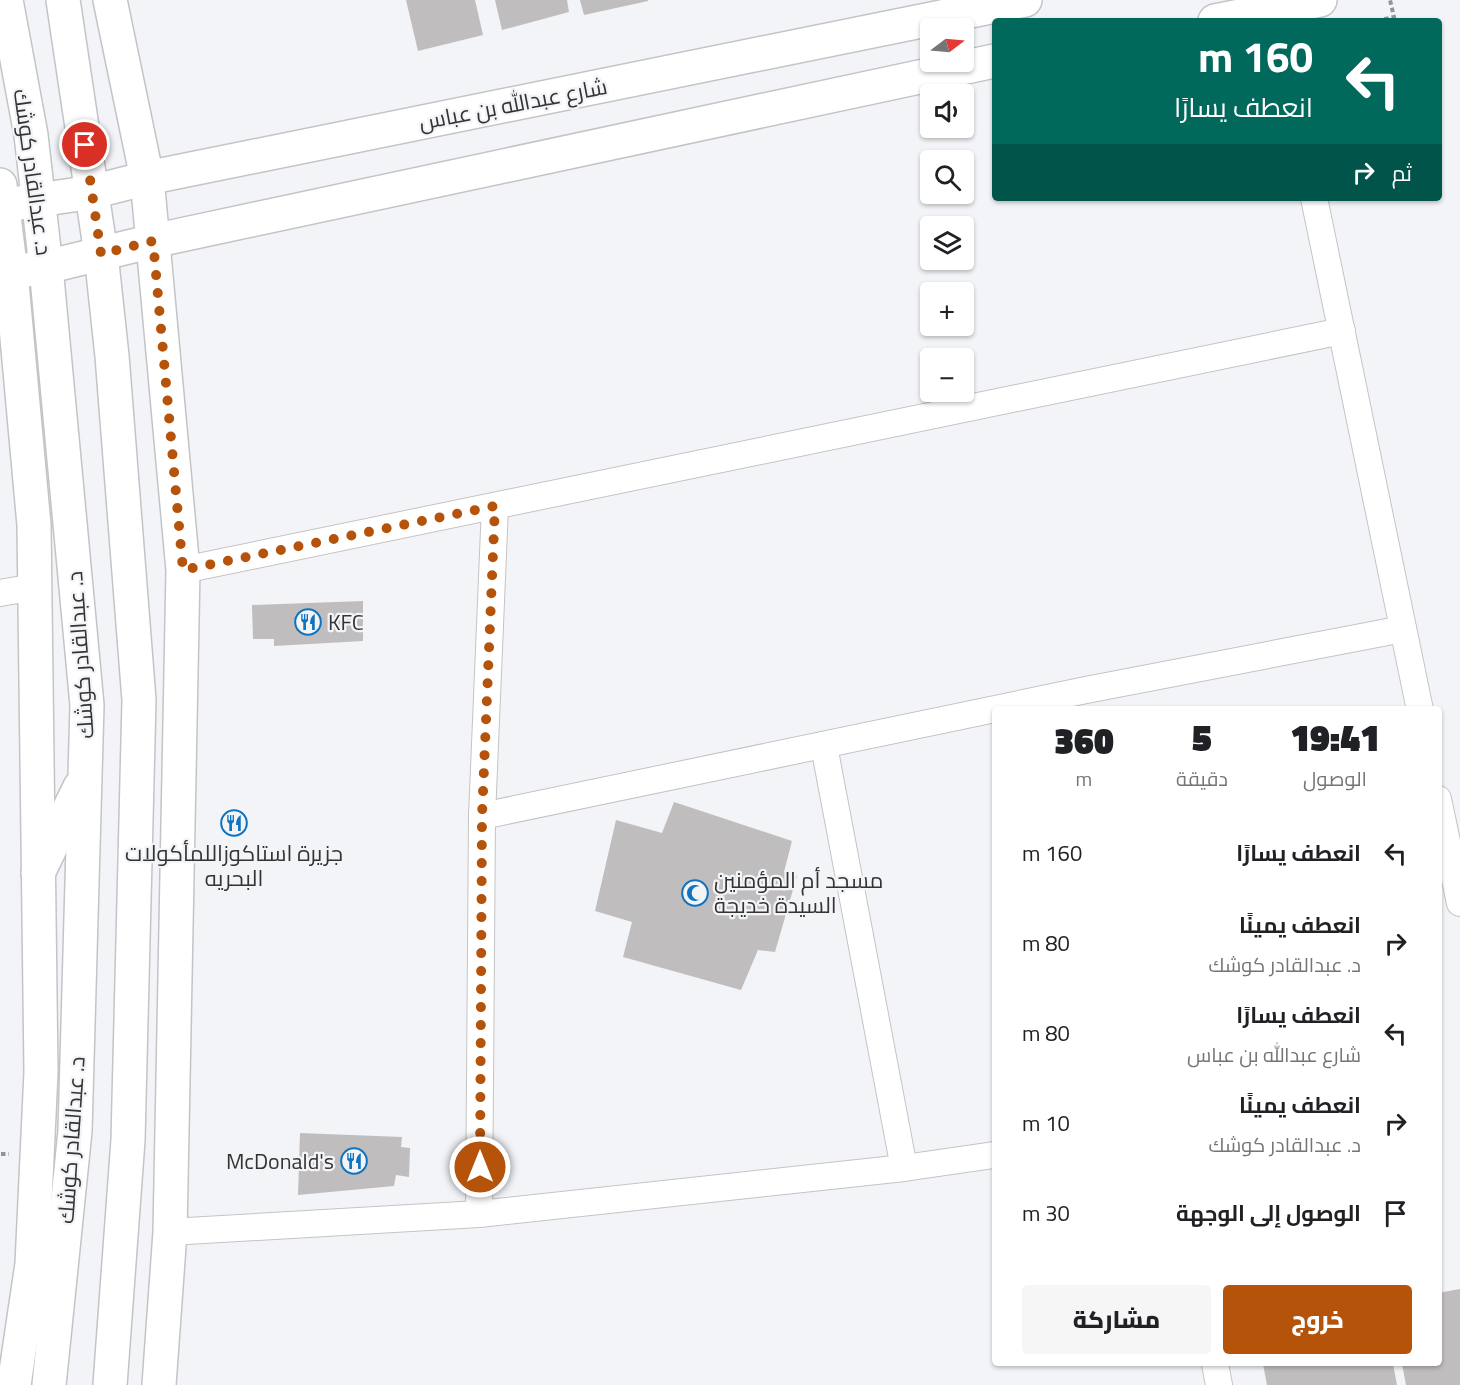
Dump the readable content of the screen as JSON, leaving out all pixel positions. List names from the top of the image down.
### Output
{
  "streets": {
    "main road": ["شارع عبدالله بن عباس", "د. عبدالقادر كوشك"]
  },
  "crossings": [
    ["شارع عبدالله بن عباس", "د. عبدالقادر كوشك"]
  ],
  "places": {
    "restaurant": ["KFC", "جزيرة استاكوزاللمأكولات البحريه", "McDonald's"],
    "mosque": ["مسجد أم المؤمنين السيدة خديجة"]
  },
  "north": "right",
  "page": {
    "map_buttons": ["+", "−"],
    "turn": ["160 m", "انعطف يسارًا"],
    "then": "ثم",
    "eta": [
      "19:41",
      "الوصول",
      "5",
      "دقيقة",
      "360",
      "m"
    ],
    "list": [
      {
        "name": "انعطف يسارًا",
        "value": "160 m"
      },
      {
        "name": "انعطف يمينًا",
        "note": "د. عبدالقادر كوشك",
        "value": "80 m"
      },
      {
        "name": "انعطف يسارًا",
        "note": "شارع عبدالله بن عباس",
        "value": "80 m"
      },
      {
        "name": "انعطف يمينًا",
        "note": "د. عبدالقادر كوشك",
        "value": "10 m"
      },
      {
        "name": "الوصول إلى الوجهة",
        "value": "30 m"
      }
    ],
    "buttons": ["خروج", "مشاركة"]
  }
}
